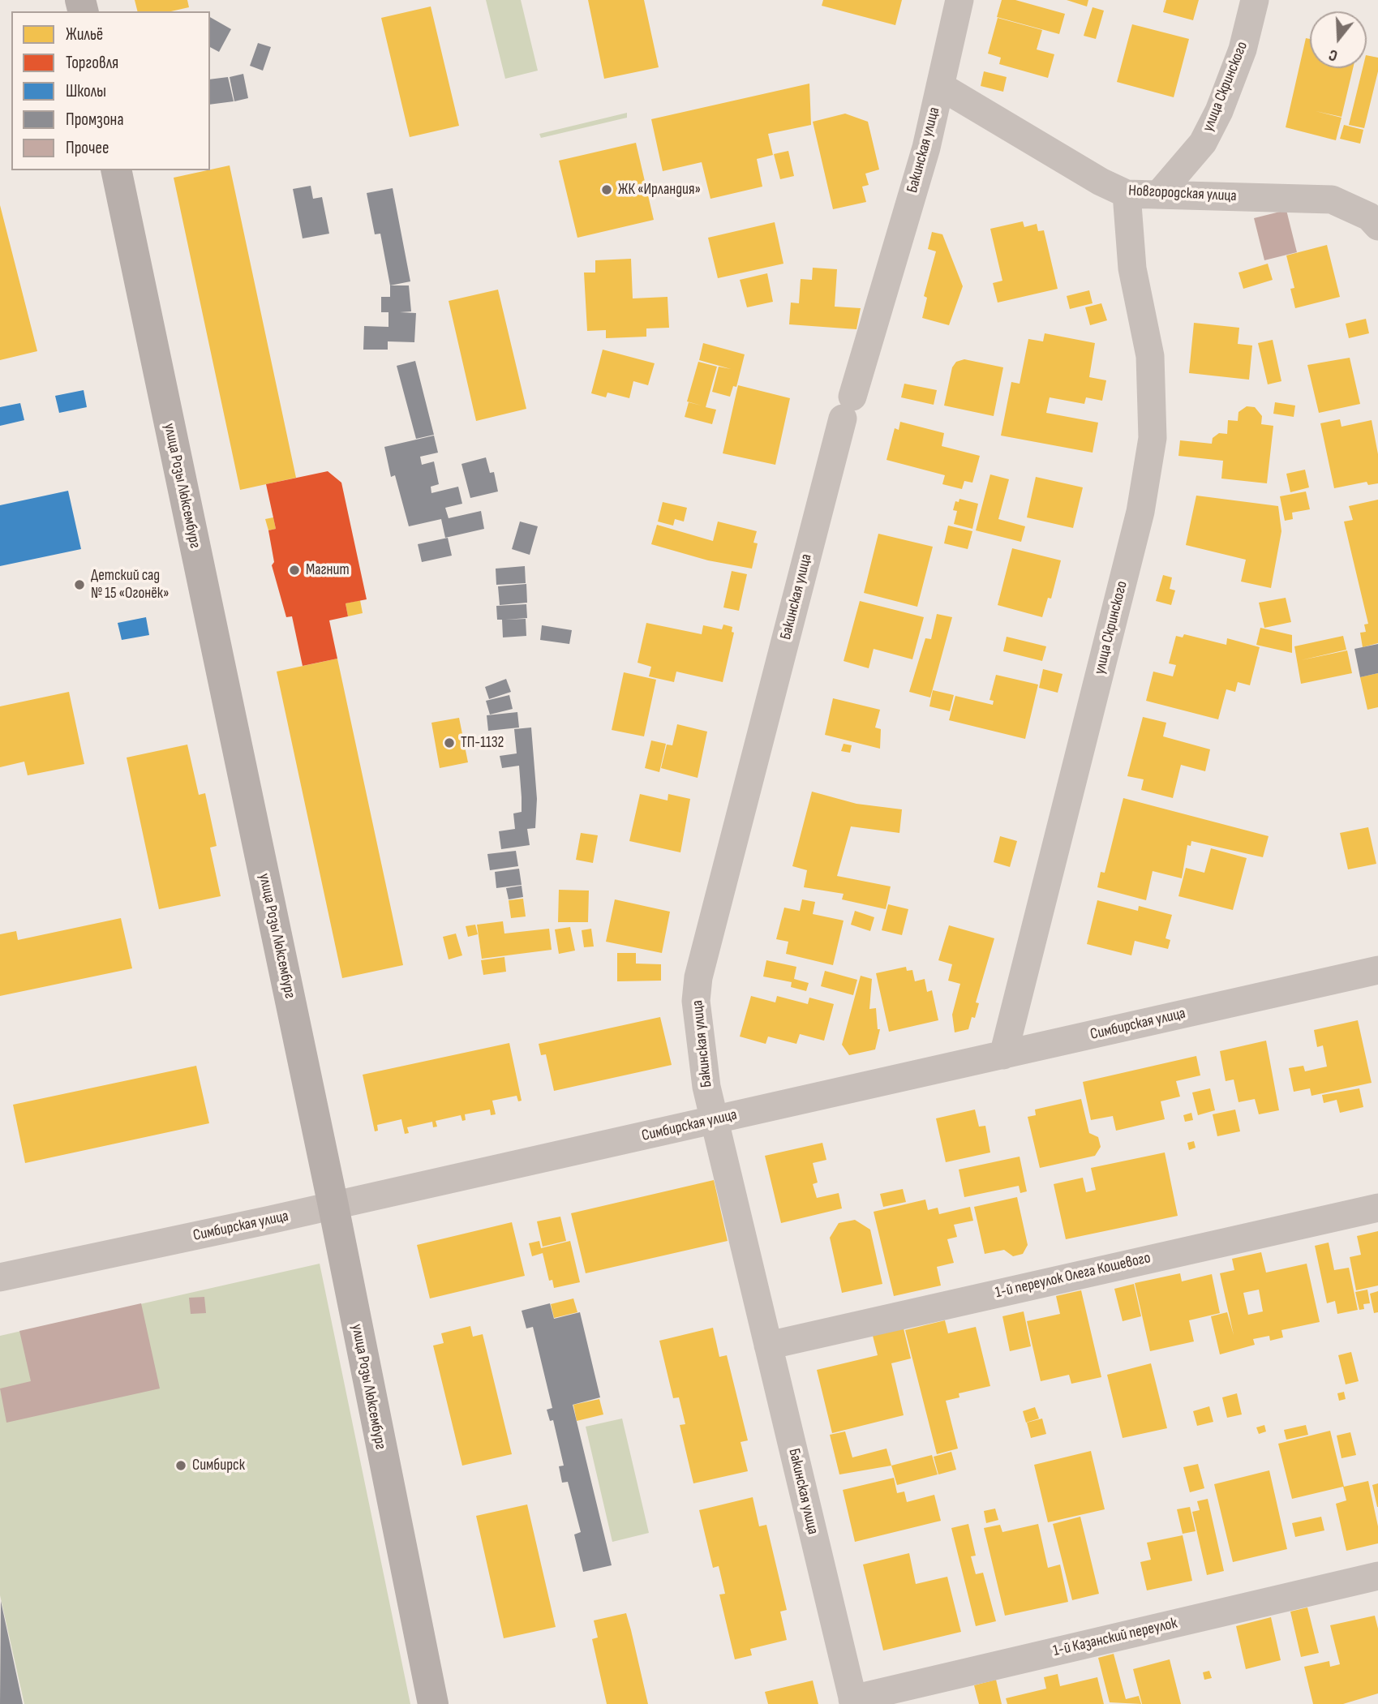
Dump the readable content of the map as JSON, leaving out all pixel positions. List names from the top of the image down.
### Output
{
  "streets": {
    "main road": ["улица Розы Люксембург"],
    "street": [
      "улица Скринского",
      "Бакинская улица",
      "Новгородская улица",
      "Симбирская улица",
      "1-й переулок Олега Кошевого",
      "1-й Казанский переулок"
    ]
  },
  "crossings": [
    ["улица Скринского", "Новгородская улица"],
    ["улица Скринского", "Симбирская улица"],
    ["Бакинская улица", "Новгородская улица"],
    ["Бакинская улица", "Симбирская улица"],
    ["Бакинская улица", "1-й переулок Олега Кошевого"],
    ["Бакинская улица", "1-й Казанский переулок"],
    ["улица Розы Люксембург", "Симбирская улица"]
  ],
  "places": [
    "ЖК «Ирландия»",
    "Магнит",
    "Детский сад № 15 «Огонёк»",
    "ТП-1132",
    "Симбирск"
  ],
  "legend": [
    "Жильё",
    "Торговля",
    "Школы",
    "Промзона",
    "Прочее"
  ],
  "north": "bottom"
}
